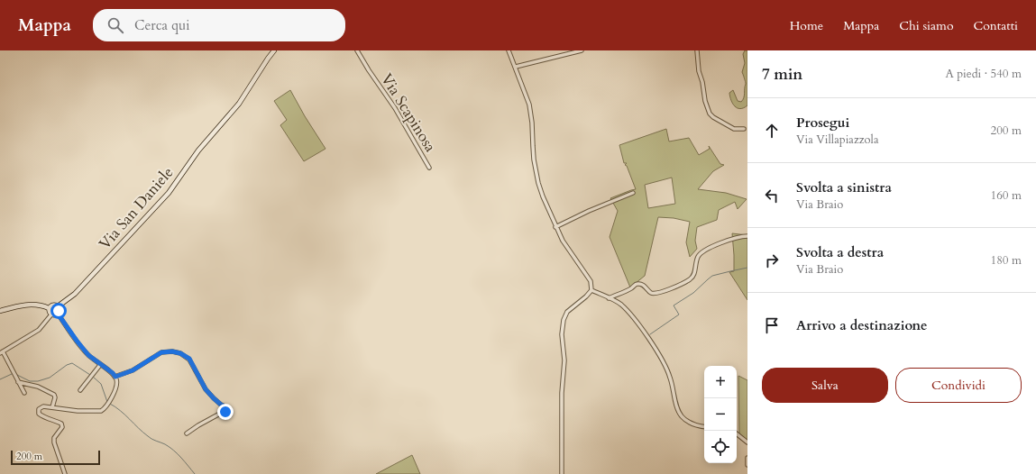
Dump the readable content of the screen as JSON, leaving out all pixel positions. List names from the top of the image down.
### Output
{
  "streets": {
    "street": ["Via Scapinosa", "Via San Daniele"]
  },
  "scale_bar": "200 m",
  "page": {
    "header": "Mappa",
    "search": "Cerca qui",
    "nav": [
      "Home",
      "Mappa",
      "Chi siamo",
      "Contatti"
    ],
    "heading": ["7 min", "A piedi · 540 m"],
    "list": [
      ["Prosegui", "Via Villapiazzola", "200 m"],
      ["Svolta a sinistra", "Via Braio", "160 m"],
      ["Svolta a destra", "Via Braio", "180 m"],
      "Arrivo a destinazione"
    ],
    "buttons": ["Salva", "Condividi"],
    "map_buttons": ["+", "−"],
    "scale": "200 m"
  }
}
